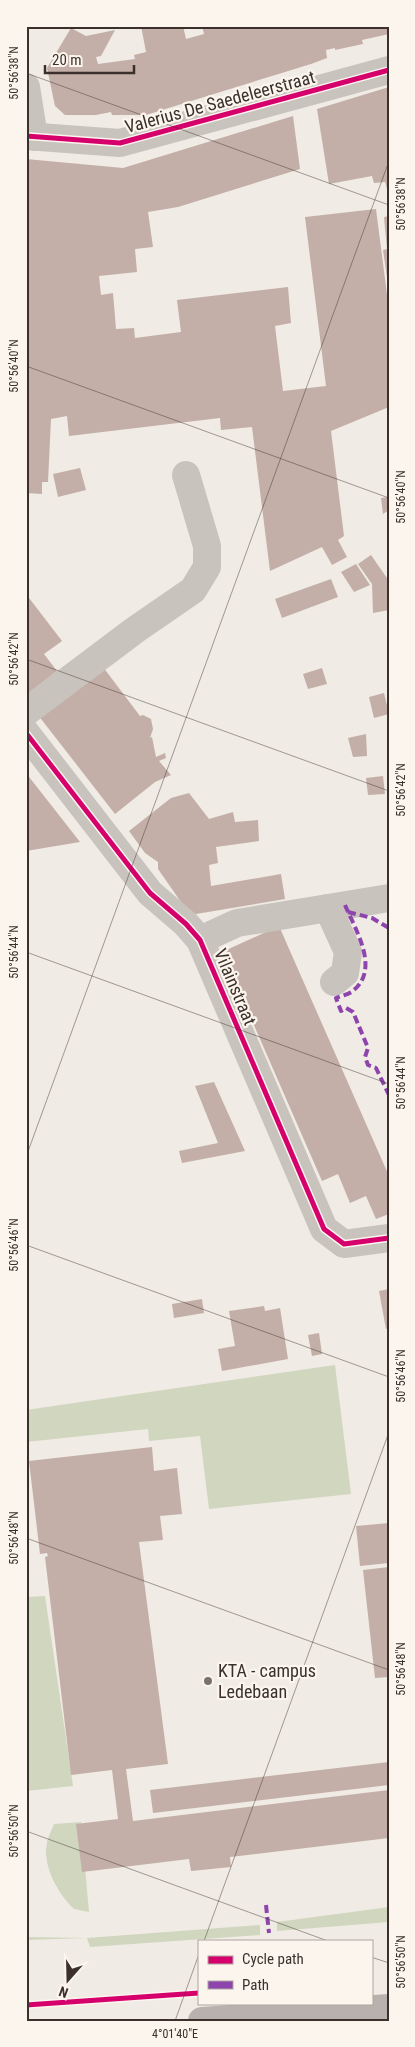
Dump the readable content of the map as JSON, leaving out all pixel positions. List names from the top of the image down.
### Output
{
  "streets": {
    "street": ["Valerius De Saedeleerstraat", "Vilainstraat"]
  },
  "places": ["KTA - campus Ledebaan"],
  "legend": ["Cycle path", "Path"],
  "scale_bar": "20 m",
  "north": "bottom",
  "coordinates": [
    "50°56'38\"N",
    "50°56'40\"N",
    "50°56'42\"N",
    "50°56'44\"N",
    "50°56'46\"N",
    "50°56'48\"N",
    "50°56'50\"N",
    "4°01'40\"E"
  ]
}
